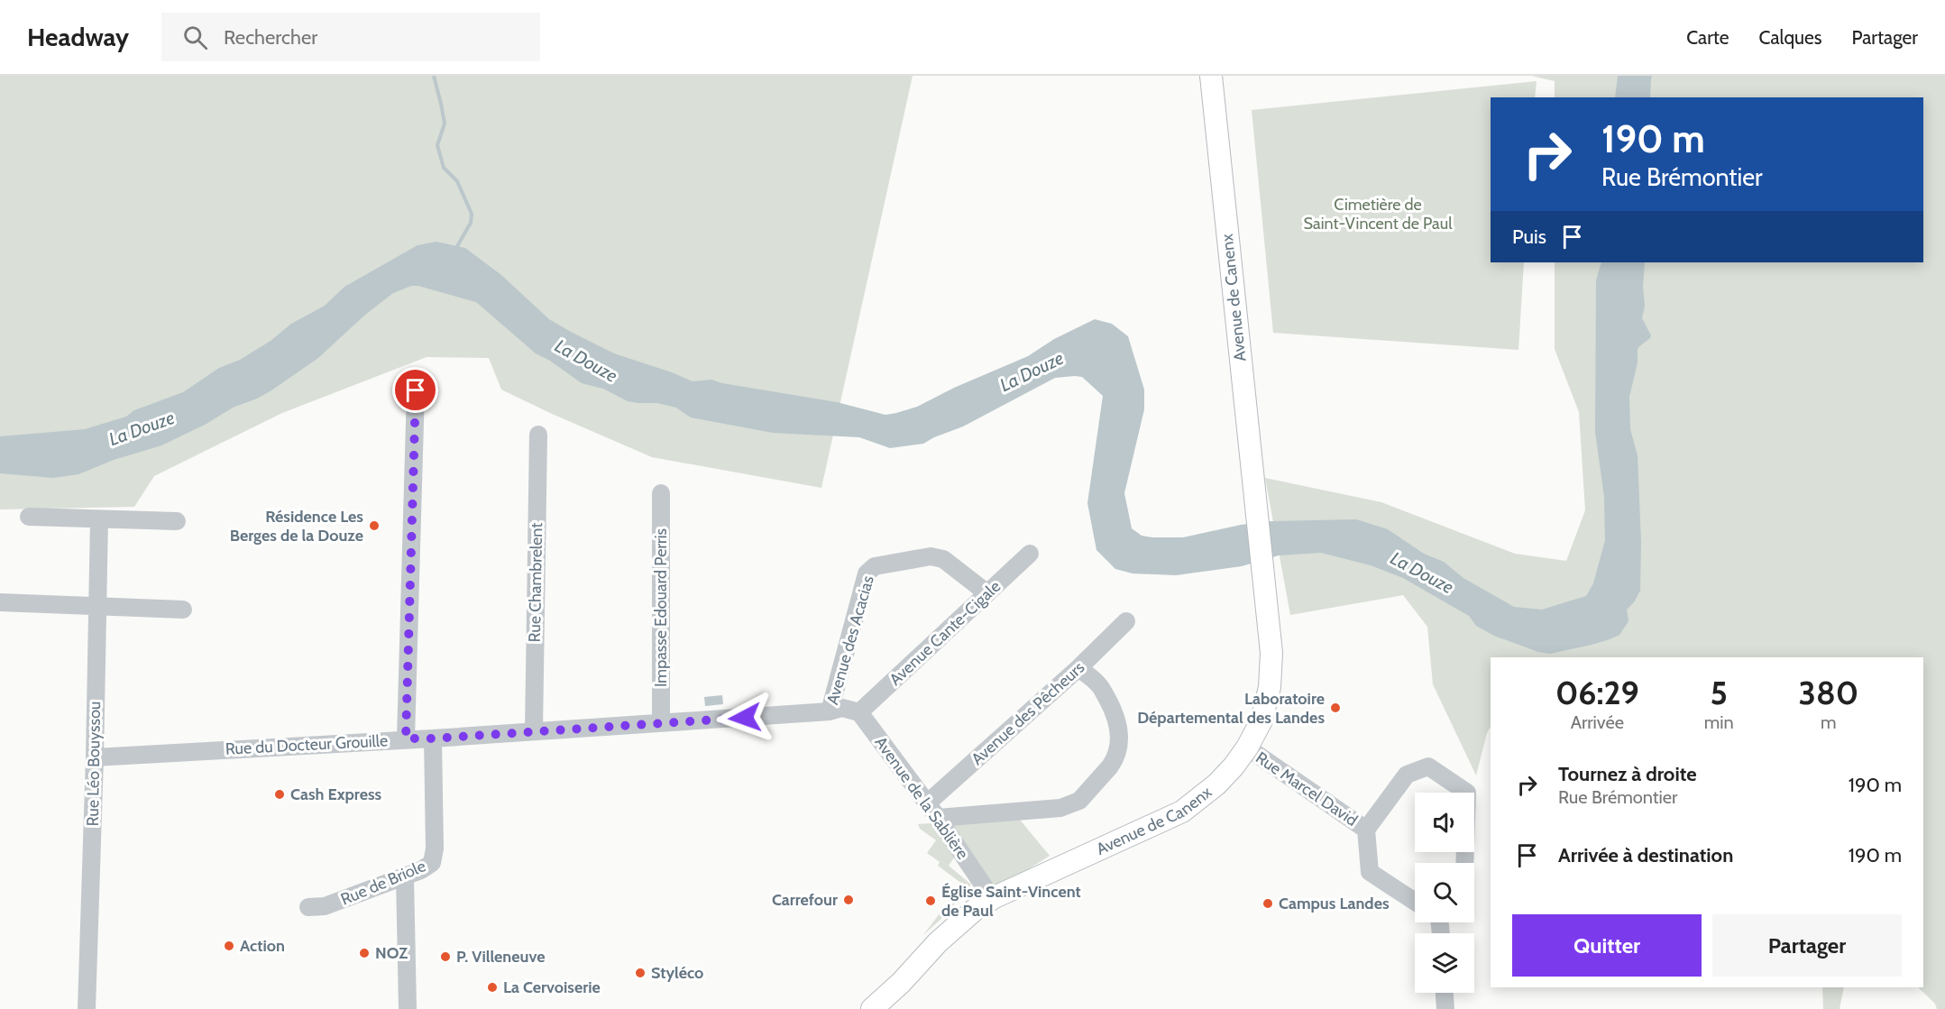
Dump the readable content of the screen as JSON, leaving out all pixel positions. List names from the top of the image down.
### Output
{
  "streets": {
    "main road": ["Avenue de Canenx"],
    "street": [
      "Rue Chambrelent",
      "Impasse Edouard Perris",
      "Avenue Cante-Cigale",
      "Avenue des Acacias",
      "Avenue des Pêcheurs",
      "Rue du Docteur Grouille",
      "Rue Léo Bouyssou",
      "Rue Marcel David",
      "Avenue de la Sablière",
      "Rue de Briole"
    ]
  },
  "crossings": [
    ["Avenue de Canenx", "Rue Marcel David"],
    ["Avenue de Canenx", "Avenue de la Sablière"],
    ["Rue Chambrelent", "Rue du Docteur Grouille"],
    ["Impasse Edouard Perris", "Rue du Docteur Grouille"],
    ["Avenue Cante-Cigale", "Avenue des Acacias"],
    ["Avenue Cante-Cigale", "Rue du Docteur Grouille"],
    ["Avenue Cante-Cigale", "Avenue de la Sablière"],
    ["Avenue des Acacias", "Rue du Docteur Grouille"],
    ["Avenue des Acacias", "Avenue de la Sablière"],
    ["Avenue des Pêcheurs", "Avenue de la Sablière"],
    ["Rue du Docteur Grouille", "Rue Léo Bouyssou"],
    ["Rue du Docteur Grouille", "Avenue de la Sablière"],
    ["Rue du Docteur Grouille", "Rue de Briole"]
  ],
  "water": ["La Douze"],
  "parks": ["Cimetière de Saint-Vincent de Paul"],
  "places": [
    "Résidence Les Berges de la Douze",
    "Laboratoire Départemental des Landes",
    "Cash Express",
    "Carrefour",
    "Église Saint-Vincent de Paul",
    "Campus Landes",
    "Action",
    "NOZ",
    "P. Villeneuve",
    "Styléco",
    "La Cervoiserie"
  ],
  "page": {
    "header": "Headway",
    "search": "Rechercher",
    "nav": ["Carte", "Calques", "Partager"],
    "turn": ["190 m", "Rue Brémontier"],
    "then": "Puis",
    "eta": [
      "06:29",
      "Arrivée",
      "5",
      "min",
      "380",
      "m"
    ],
    "list": [
      {
        "name": "Tournez à droite",
        "note": "Rue Brémontier",
        "value": "190 m"
      },
      {
        "name": "Arrivée à destination",
        "value": "190 m"
      }
    ],
    "buttons": ["Quitter", "Partager"]
  }
}
